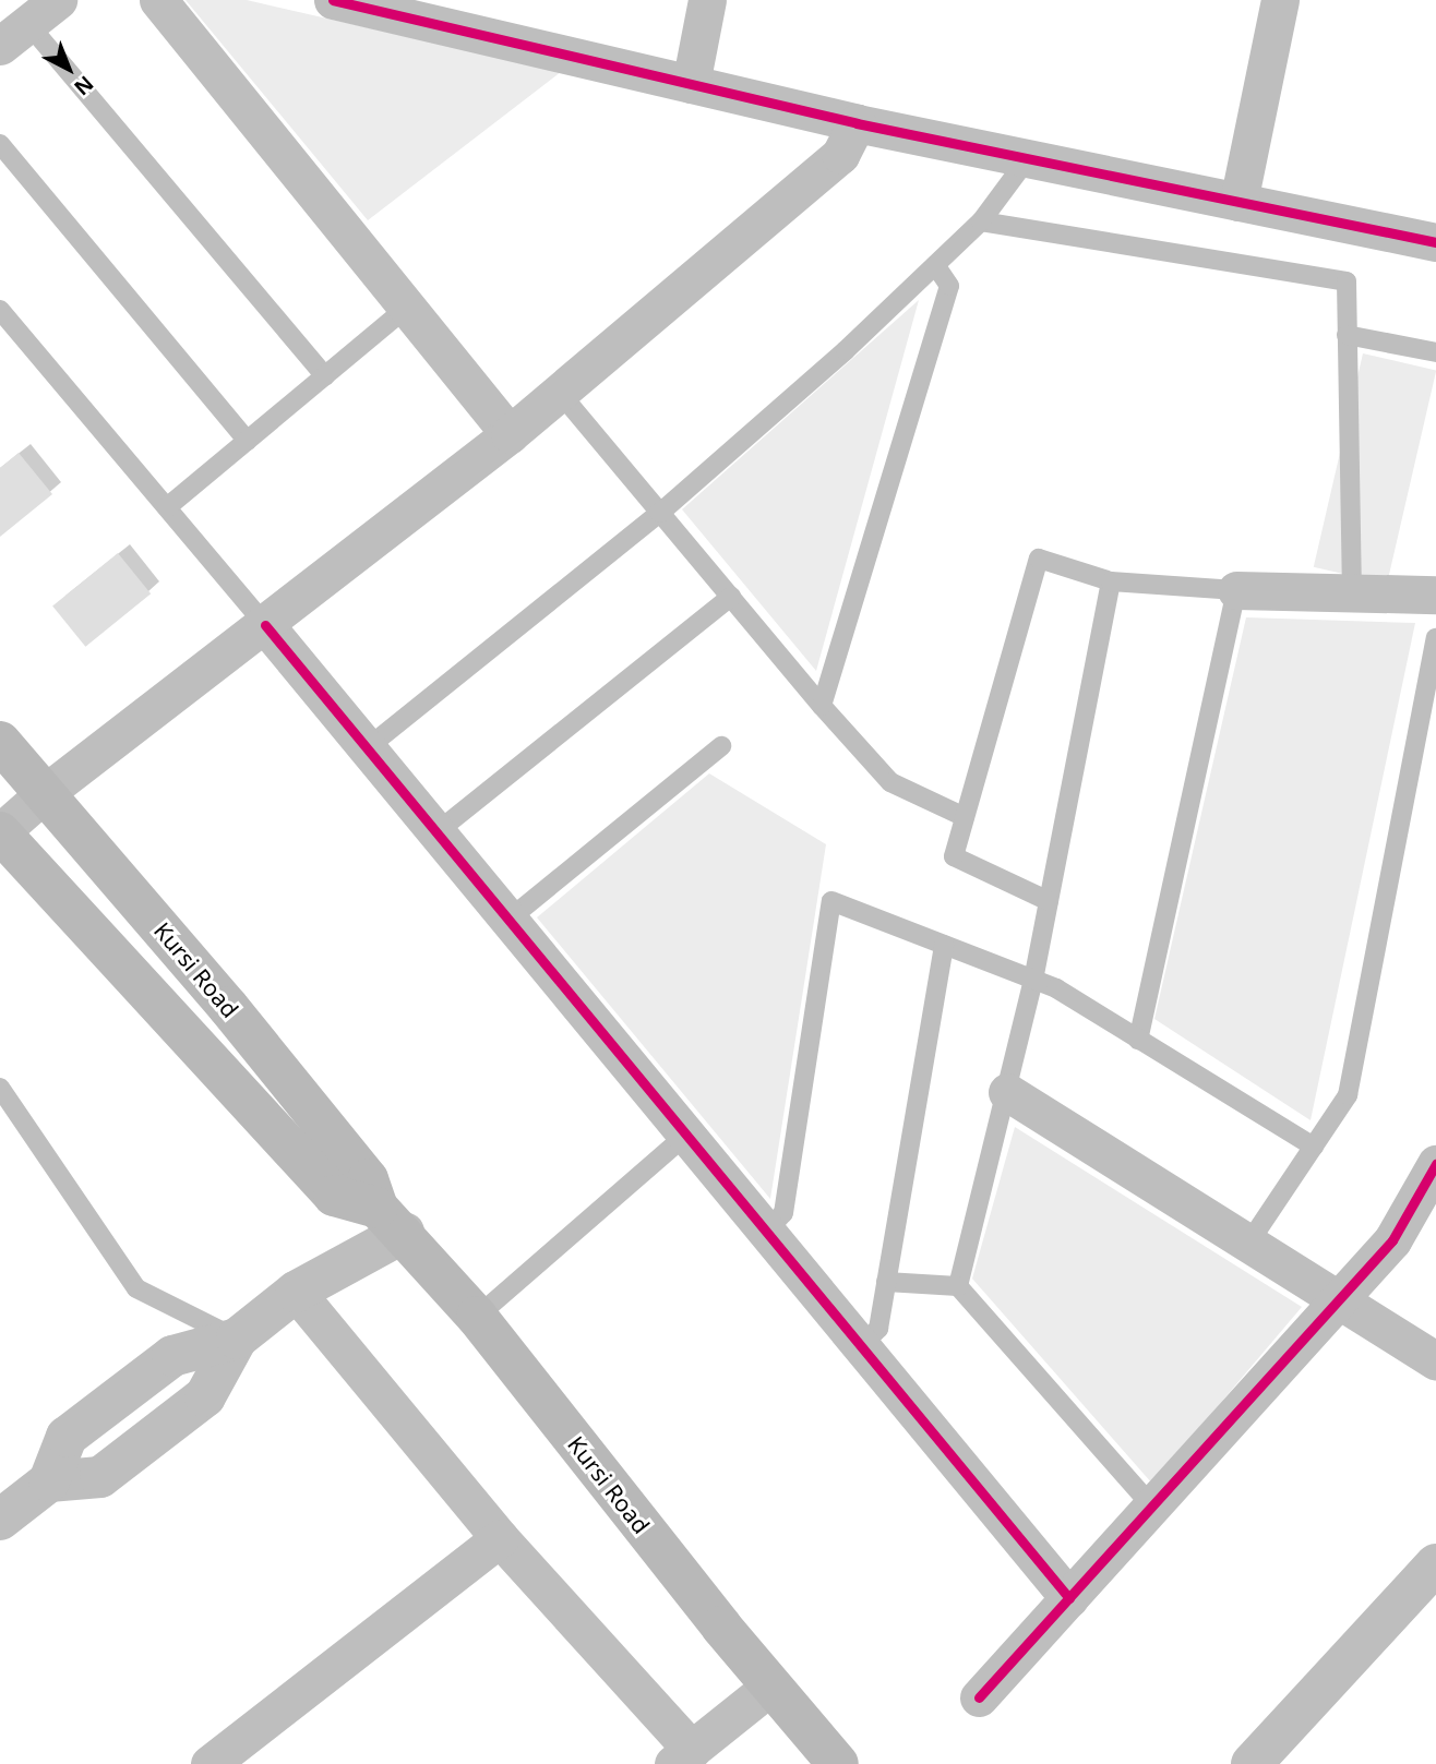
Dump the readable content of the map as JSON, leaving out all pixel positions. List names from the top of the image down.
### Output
{
  "streets": {
    "main road": ["Kursi Road"]
  },
  "north": "bottom right"
}
